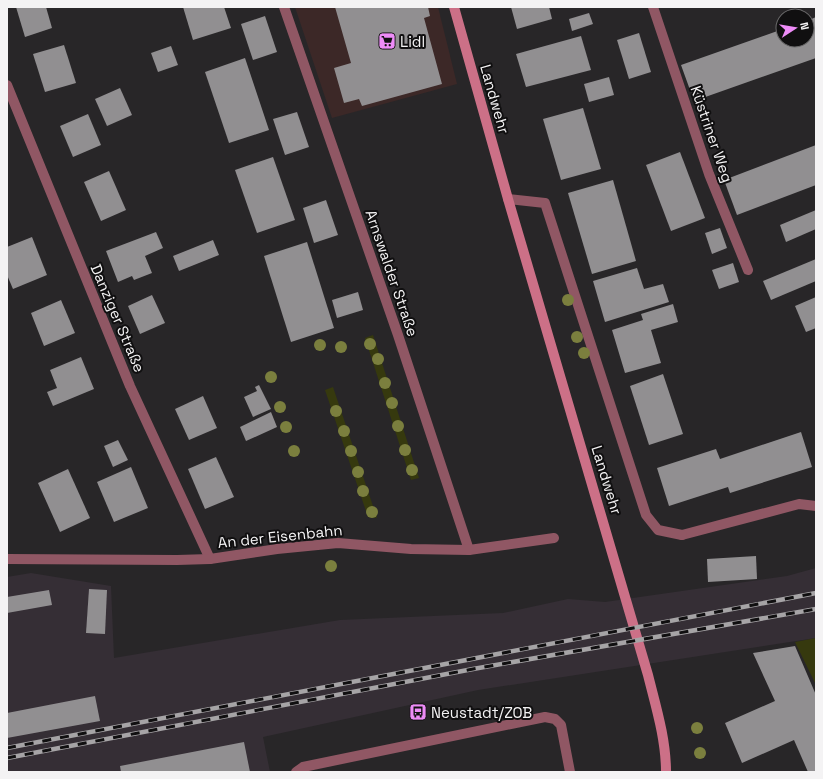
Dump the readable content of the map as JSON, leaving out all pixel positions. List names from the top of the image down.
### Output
{
  "streets": {
    "street": [
      "Landwehr",
      "Küstriner Weg",
      "Arnswalder Straße",
      "Danziger Straße",
      "An der Eisenbahn"
    ]
  },
  "crossings": [
    ["Arnswalder Straße", "An der Eisenbahn"],
    ["Danziger Straße", "An der Eisenbahn"]
  ],
  "places": {
    "supermarket": ["Lidl"],
    "bus stop": ["Neustadt/ZOB"]
  },
  "north": "right"
}
